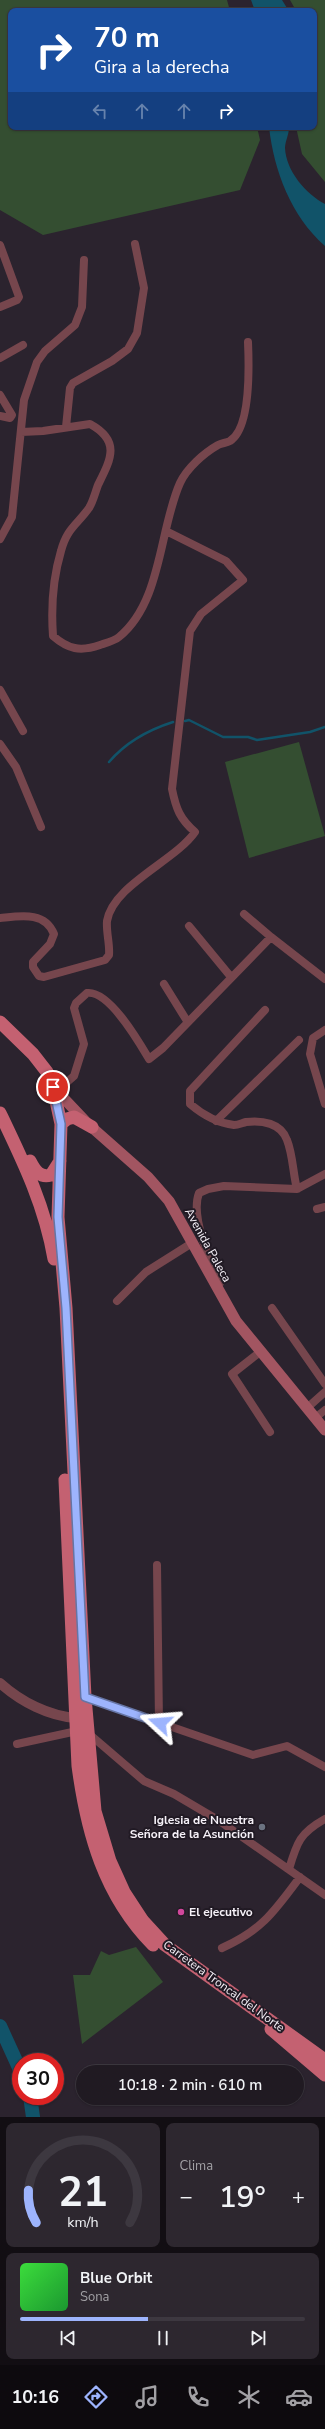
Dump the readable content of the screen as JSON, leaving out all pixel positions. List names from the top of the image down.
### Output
{
  "streets": {
    "main road": ["Avenida Paleca", "Carretera Troncal del Norte"]
  },
  "crossings": [
    ["Avenida Paleca", "Carretera Troncal del Norte"]
  ],
  "places": ["Iglesia de Nuestra Señora de la Asunción", "El ejecutivo"],
  "page": {
    "turn": ["70 m", "Gira a la derecha"],
    "limit": "30",
    "trip": "10:18 · 2 min · 610 m",
    "tile": "Clima",
    "heat": ["−", "19°", "+"],
    "song": ["Blue Orbit", "Sona"],
    "tabs": "10:16",
    "gauge": ["21", "km/h"]
  }
}
